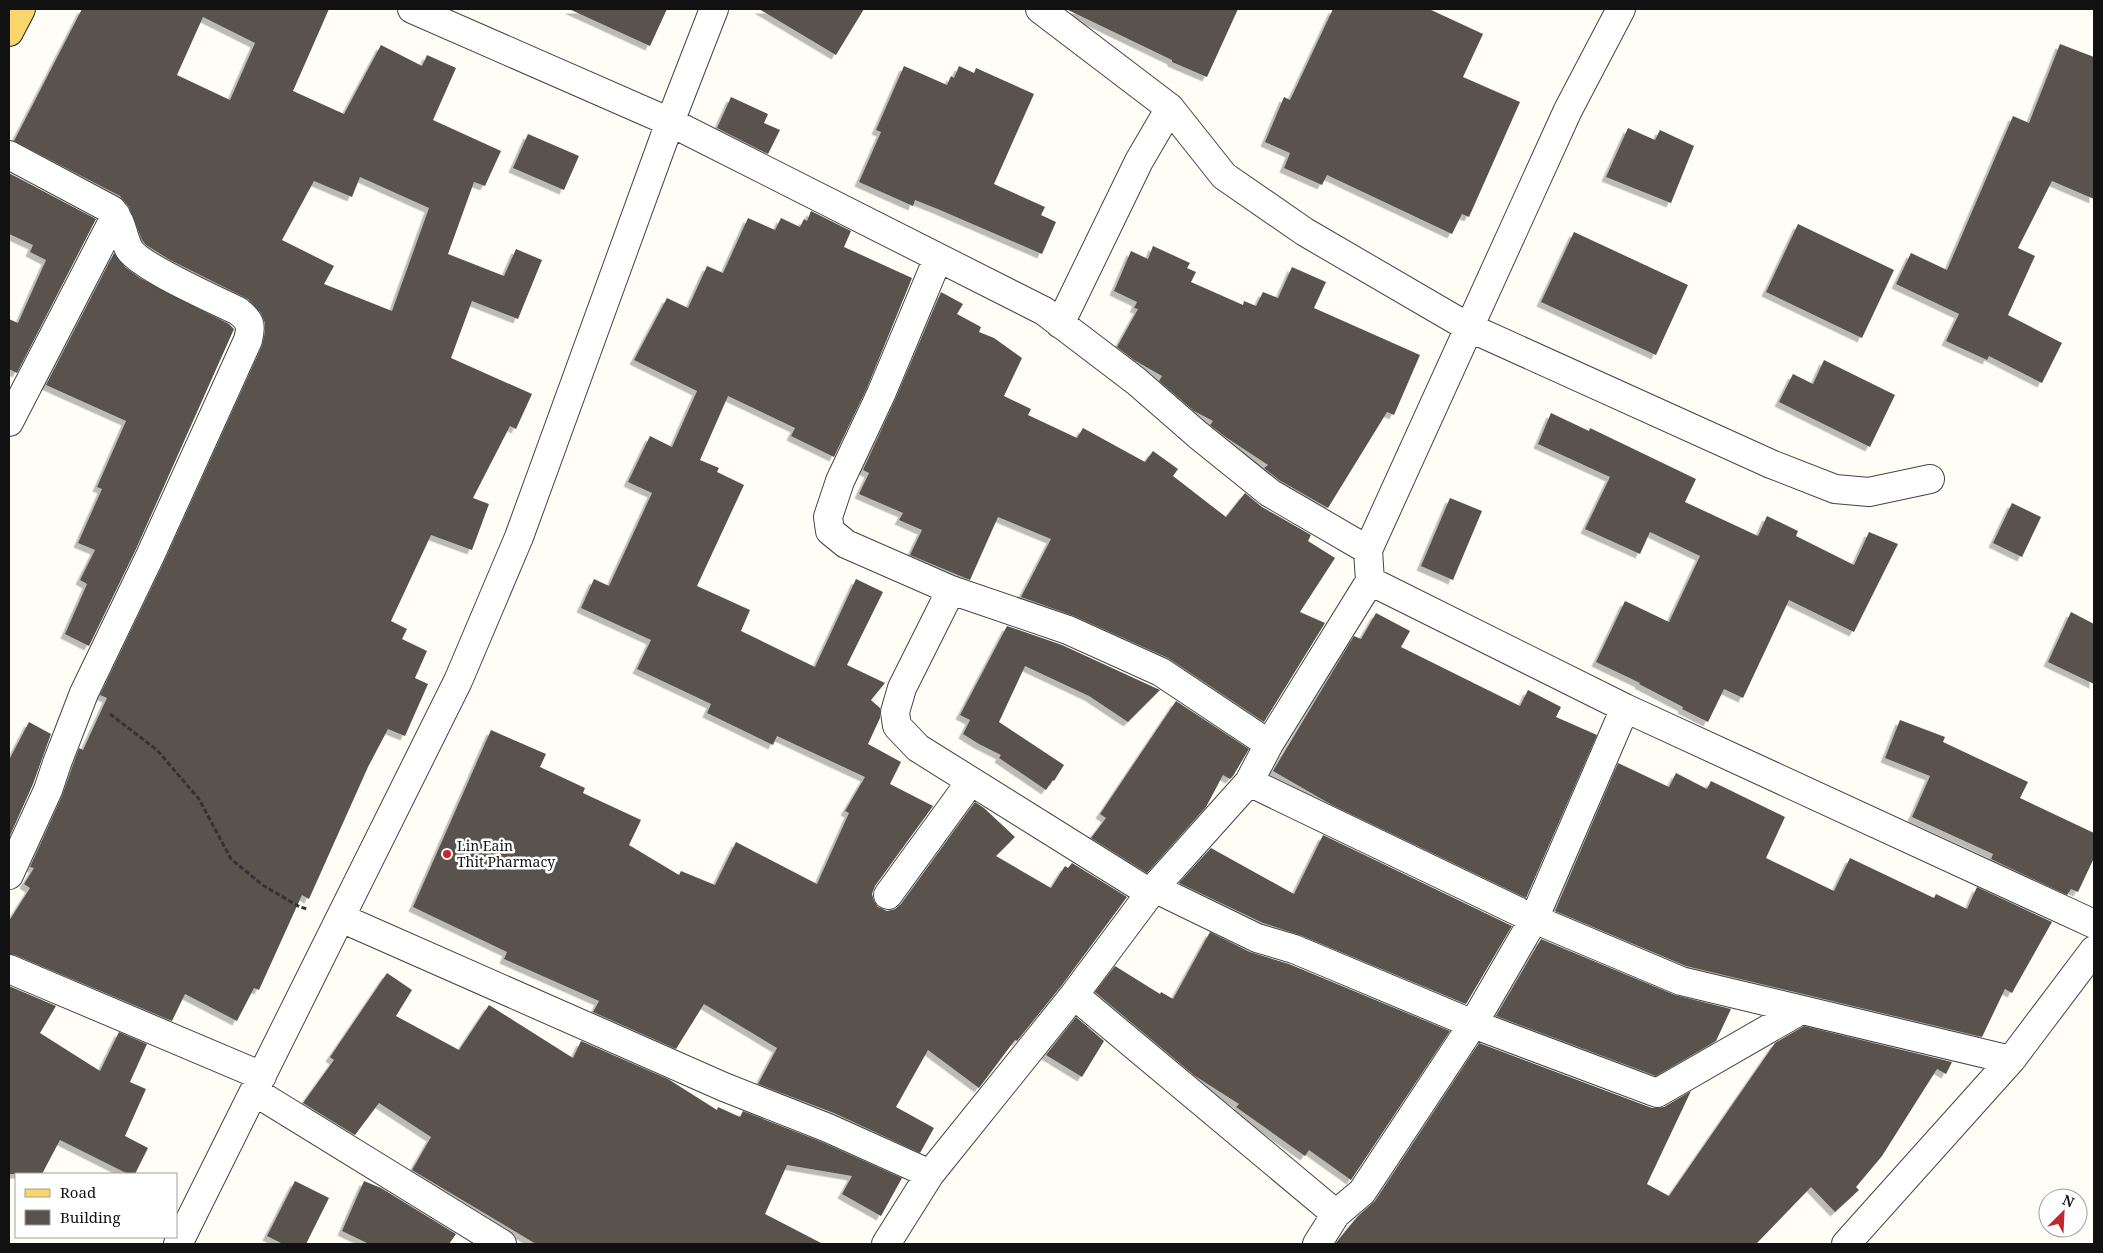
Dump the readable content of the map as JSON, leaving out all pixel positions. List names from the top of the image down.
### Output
{
  "places": ["Lin Eain Thit Pharmacy"],
  "legend": ["Road", "Building"],
  "north": "top right"
}
